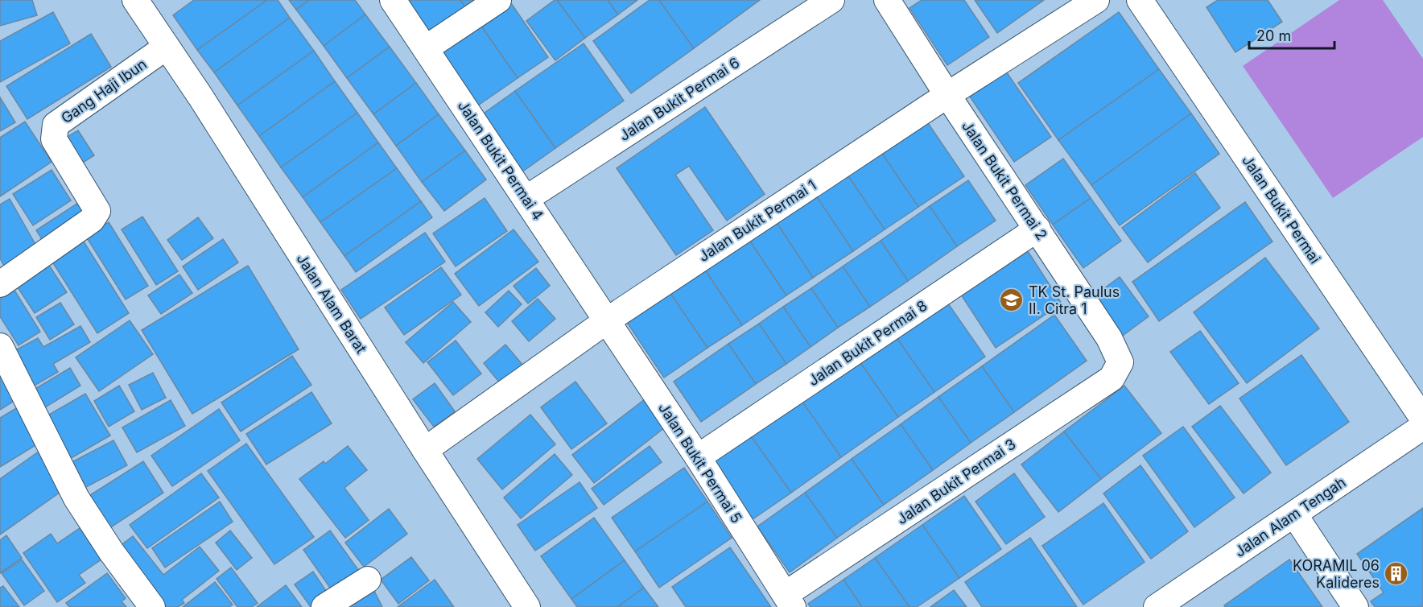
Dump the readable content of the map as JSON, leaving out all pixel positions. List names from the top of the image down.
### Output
{
  "streets": {
    "street": [
      "Gang Haji Ibun",
      "Jalan Bukit Permai 6",
      "Jalan Bukit Permai 4",
      "Jalan Bukit Permai 2",
      "Jalan Bukit Permai",
      "Jalan Bukit Permai 1",
      "Jalan Alam Barat",
      "Jalan Bukit Permai 8",
      "Jalan Bukit Permai 5",
      "Jalan Bukit Permai 3",
      "Jalan Alam Tengah"
    ]
  },
  "crossings": [
    ["Gang Haji Ibun", "Jalan Alam Barat"],
    ["Jalan Bukit Permai 6", "Jalan Bukit Permai 4"],
    ["Jalan Bukit Permai 4", "Jalan Bukit Permai 1"],
    ["Jalan Bukit Permai 4", "Jalan Bukit Permai 5"],
    ["Jalan Bukit Permai 2", "Jalan Bukit Permai 1"],
    ["Jalan Bukit Permai 2", "Jalan Bukit Permai 8"],
    ["Jalan Bukit Permai 2", "Jalan Bukit Permai 3"],
    ["Jalan Bukit Permai 1", "Jalan Alam Barat"],
    ["Jalan Bukit Permai 1", "Jalan Bukit Permai 5"],
    ["Jalan Bukit Permai 8", "Jalan Bukit Permai 5"],
    ["Jalan Bukit Permai 5", "Jalan Bukit Permai 3"]
  ],
  "places": {
    "school or university": ["TK St. Paulus II. Citra 1"],
    "building": ["KORAMIL 06 Kalideres"]
  },
  "scale_bar": "20 m"
}
